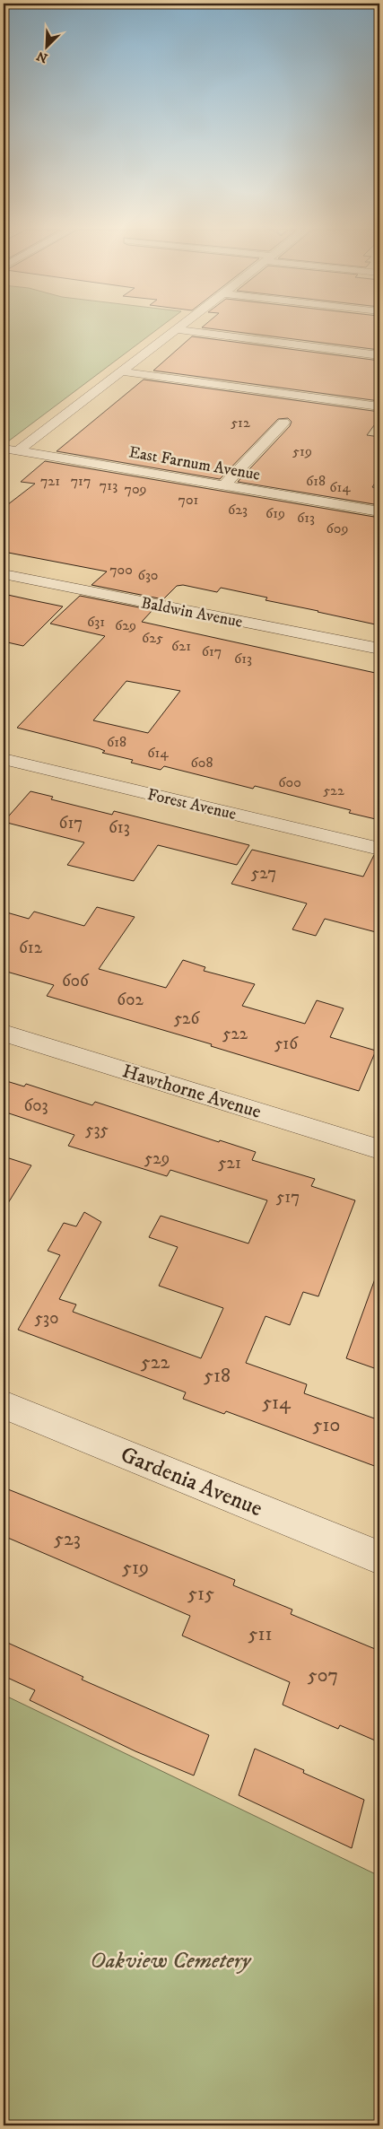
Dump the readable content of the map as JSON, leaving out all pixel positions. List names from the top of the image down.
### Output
{
  "streets": {
    "street": [
      "East Farnum Avenue",
      "Baldwin Avenue",
      "Forest Avenue",
      "Hawthorne Avenue",
      "Gardenia Avenue"
    ]
  },
  "parks": ["Oakview Cemetery"],
  "house_numbers": [
    "512",
    "519",
    "721",
    "717",
    "618",
    "713",
    "614",
    "709",
    "701",
    "623",
    "619",
    "613",
    "609",
    "700",
    "630",
    "631",
    "629",
    "625",
    "621",
    "617",
    "613",
    "618",
    "614",
    "608",
    "600",
    "522",
    "617",
    "613",
    "527",
    "612",
    "606",
    "602",
    "526",
    "522",
    "516",
    "603",
    "535",
    "529",
    "521",
    "517",
    "530",
    "522",
    "518",
    "514",
    "510",
    "523",
    "519",
    "515",
    "511",
    "507"
  ],
  "north": "bottom left"
}
